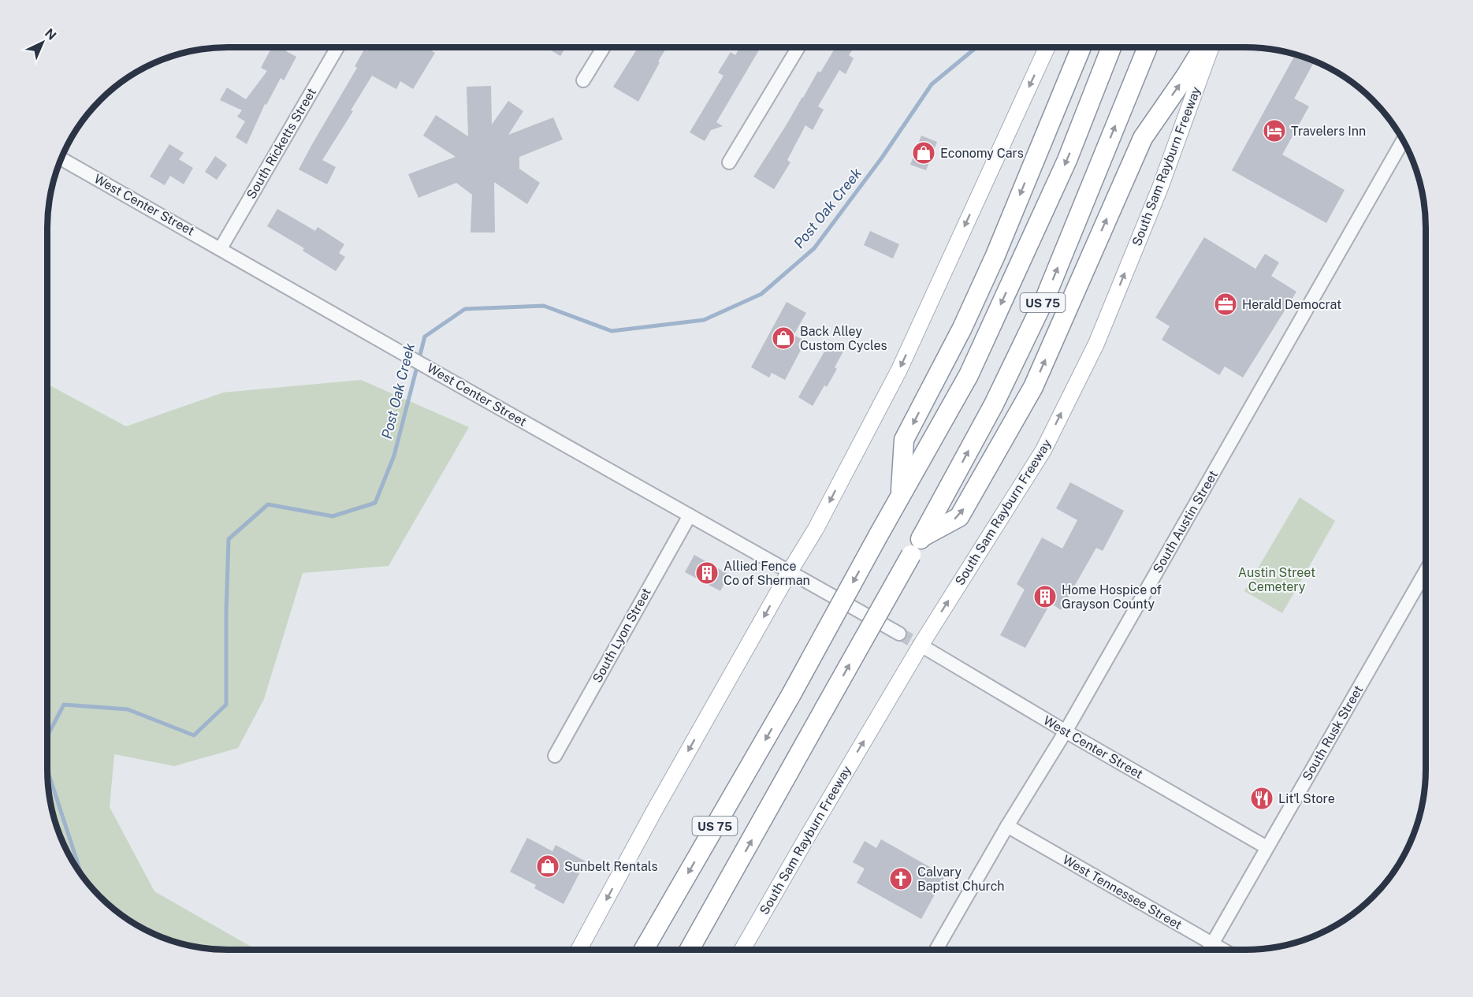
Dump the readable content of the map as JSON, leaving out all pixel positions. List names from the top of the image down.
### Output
{
  "streets": {
    "highway": ["US 75"],
    "main road": ["South Sam Rayburn Freeway"],
    "street": [
      "South Ricketts Street",
      "West Center Street",
      "South Austin Street",
      "South Lyon Street",
      "South Rusk Street",
      "West Tennessee Street"
    ]
  },
  "crossings": [
    ["South Ricketts Street", "West Center Street"],
    ["South Sam Rayburn Freeway", "West Center Street"],
    ["West Center Street", "South Austin Street"],
    ["West Center Street", "South Lyon Street"],
    ["West Center Street", "South Rusk Street"],
    ["South Austin Street", "West Tennessee Street"],
    ["South Rusk Street", "West Tennessee Street"]
  ],
  "one_way": ["South Sam Rayburn Freeway"],
  "water": ["Post Oak Creek"],
  "parks": ["Austin Street Cemetery"],
  "places": {
    "hotel": ["Travelers Inn"],
    "shop": ["Economy Cars", "Back Alley Custom Cycles", "Sunbelt Rentals"],
    "office": ["Herald Democrat"],
    "building": ["Allied Fence Co of Sherman", "Home Hospice of Grayson County"],
    "restaurant": ["Lit'l Store"],
    "church": ["Calvary Baptist Church"]
  },
  "north": "top right"
}
